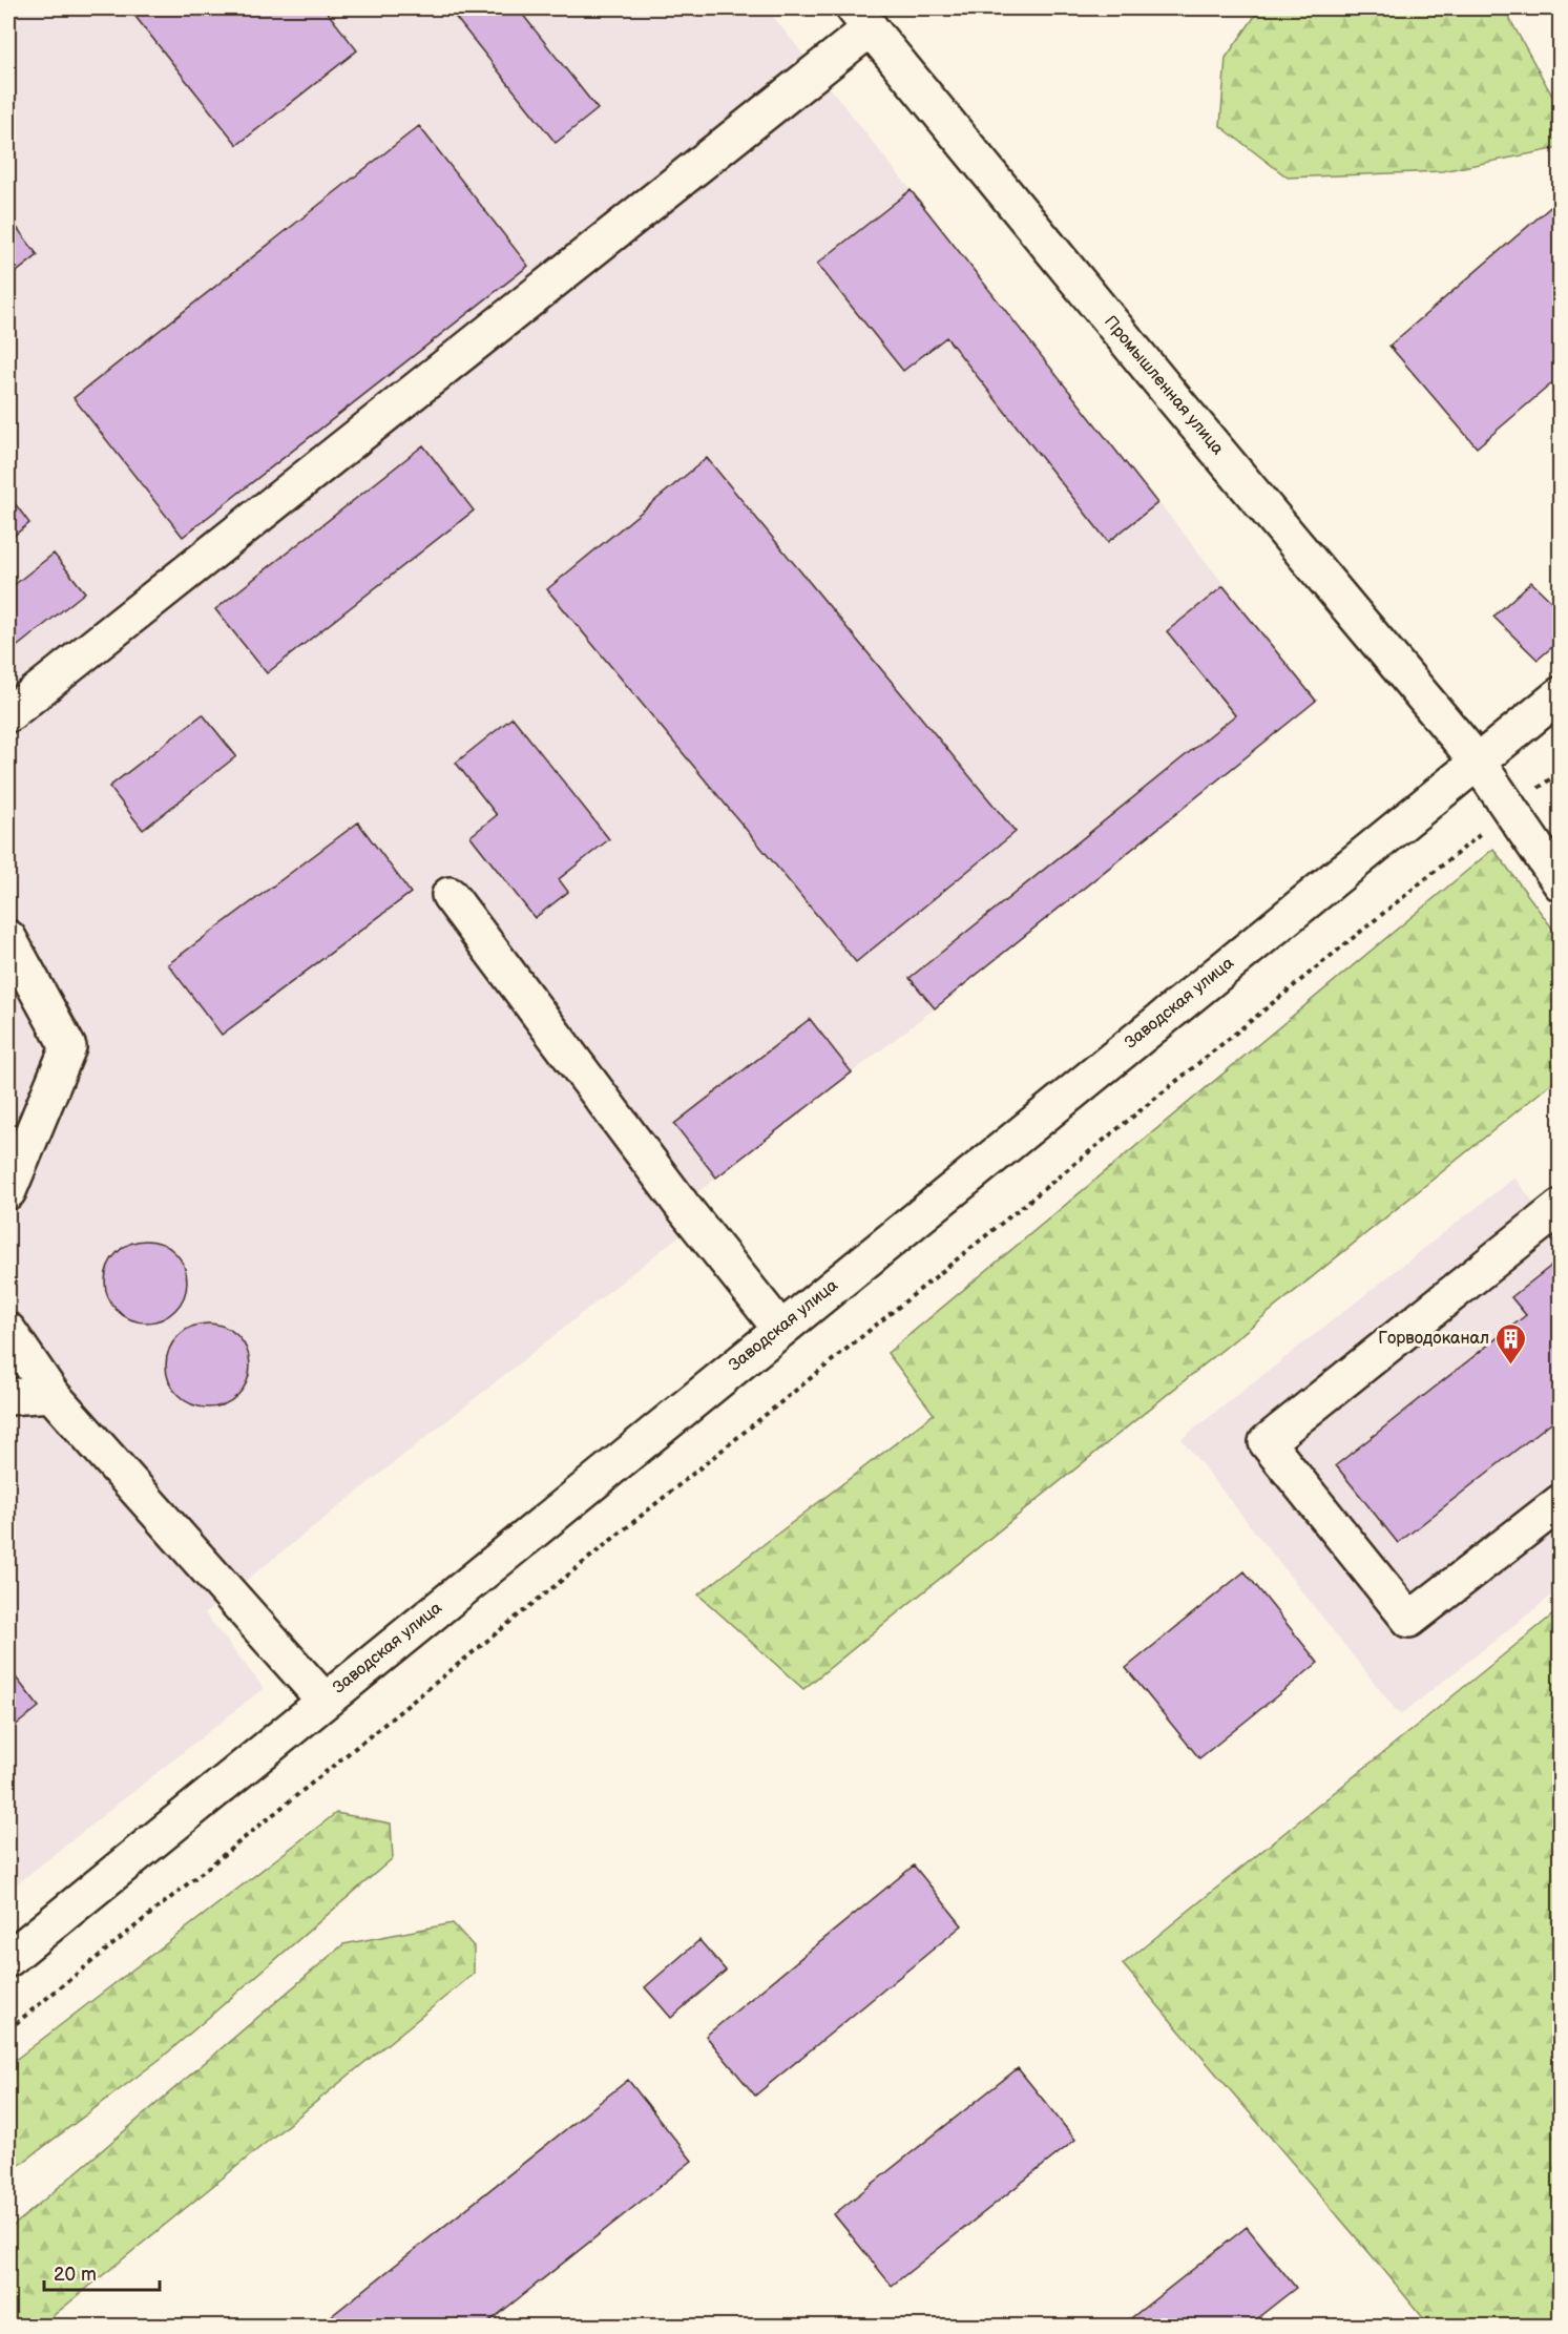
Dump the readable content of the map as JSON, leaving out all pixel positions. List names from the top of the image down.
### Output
{
  "streets": {
    "main road": ["Промышленная улица", "Заводская улица"]
  },
  "crossings": [
    ["Промышленная улица", "Заводская улица"]
  ],
  "places": {
    "building": ["Горводоканал"]
  },
  "scale_bar": "20 m"
}
